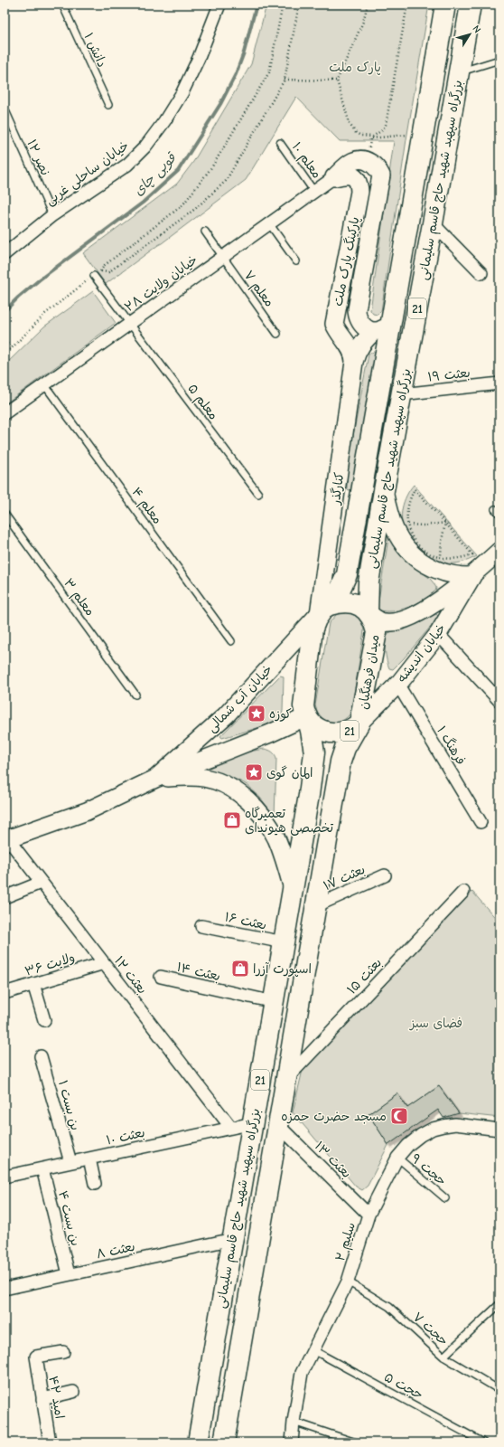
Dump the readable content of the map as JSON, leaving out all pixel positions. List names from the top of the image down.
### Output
{
  "streets": {
    "highway": ["بزرگراه سپهبد شهید حاج قاسم سلیمانی", "21", "میدان فرهنگیان"],
    "main road": [
      "پارکینگ پارک ملت",
      "کنارگذر",
      "خیابان اندیشه",
      "خیابان آب شمالی"
    ],
    "street": [
      "خیابان ساحلی غربی",
      "خیابان ولایت ۲۸",
      "بعثت ۱۹",
      "فرهنگ ۱",
      "بعثت ۱۷",
      "بعثت ۱۶",
      "ولایت ۳۶",
      "بعثت ۱۴",
      "بعثت ۱۲",
      "بعثت ۱۵",
      "بن بست ۱",
      "بعثت ۱۰",
      "بعثت ۱۳",
      "بن بست ۴",
      "سلیم ۲",
      "بعثت ۸",
      "امید ۴۲"
    ],
    "lane": [
      "دانش ۱",
      "نصر ۱۲",
      "معلم ۱۰",
      "معلم ۷",
      "معلم ۵",
      "معلم ۴",
      "معلم ۳",
      "حجت ۹",
      "حجت ۷",
      "حجت ۵"
    ]
  },
  "crossings": [
    ["نصر ۱۲", "خیابان ساحلی غربی"],
    ["معلم ۱۰", "خیابان ولایت ۲۸"],
    ["بزرگراه سپهبد شهید حاج قاسم سلیمانی", "21"],
    ["بزرگراه سپهبد شهید حاج قاسم سلیمانی", "بعثت ۱۹"],
    ["بزرگراه سپهبد شهید حاج قاسم سلیمانی", "کنارگذر"],
    ["بزرگراه سپهبد شهید حاج قاسم سلیمانی", "خیابان اندیشه"],
    ["بزرگراه سپهبد شهید حاج قاسم سلیمانی", "میدان فرهنگیان"],
    ["بزرگراه سپهبد شهید حاج قاسم سلیمانی", "خیابان آب شمالی"],
    ["بزرگراه سپهبد شهید حاج قاسم سلیمانی", "بعثت ۱۷"],
    ["بزرگراه سپهبد شهید حاج قاسم سلیمانی", "بعثت ۱۶"],
    ["بزرگراه سپهبد شهید حاج قاسم سلیمانی", "بعثت ۱۴"],
    ["بزرگراه سپهبد شهید حاج قاسم سلیمانی", "بعثت ۱۵"],
    ["بزرگراه سپهبد شهید حاج قاسم سلیمانی", "بعثت ۱۰"],
    ["بزرگراه سپهبد شهید حاج قاسم سلیمانی", "بعثت ۱۳"],
    ["بزرگراه سپهبد شهید حاج قاسم سلیمانی", "بعثت ۸"],
    ["پارکینگ پارک ملت", "خیابان ولایت ۲۸"],
    ["پارکینگ پارک ملت", "کنارگذر"],
    ["خیابان ولایت ۲۸", "معلم ۷"],
    ["خیابان ولایت ۲۸", "معلم ۵"],
    ["خیابان ولایت ۲۸", "معلم ۴"],
    ["21", "کنارگذر"],
    ["21", "میدان فرهنگیان"],
    ["21", "خیابان آب شمالی"],
    ["کنارگذر", "خیابان آب شمالی"],
    ["خیابان اندیشه", "میدان فرهنگیان"],
    ["خیابان اندیشه", "فرهنگ ۱"],
    ["میدان فرهنگیان", "خیابان آب شمالی"],
    ["خیابان آب شمالی", "بعثت ۱۲"],
    ["ولایت ۳۶", "بعثت ۱۲"],
    ["بعثت ۱۲", "بعثت ۱۰"],
    ["بن بست ۱", "بعثت ۱۰"],
    ["بعثت ۱۰", "بن بست ۴"],
    ["بعثت ۱۳", "سلیم ۲"],
    ["حجت ۹", "سلیم ۲"],
    ["بن بست ۴", "بعثت ۸"],
    ["سلیم ۲", "حجت ۷"],
    ["سلیم ۲", "حجت ۵"]
  ],
  "water": ["قوبی چای"],
  "parks": ["پارک ملت", "فضای سبز"],
  "places": {
    "place": ["کوزه", "المان گوی"],
    "shop": ["تعمیرگاه تخصصی هیوندای", "اسپورت آزرا"],
    "mosque": ["مسجد حضرت حمزه"]
  },
  "north": "top right"
}
